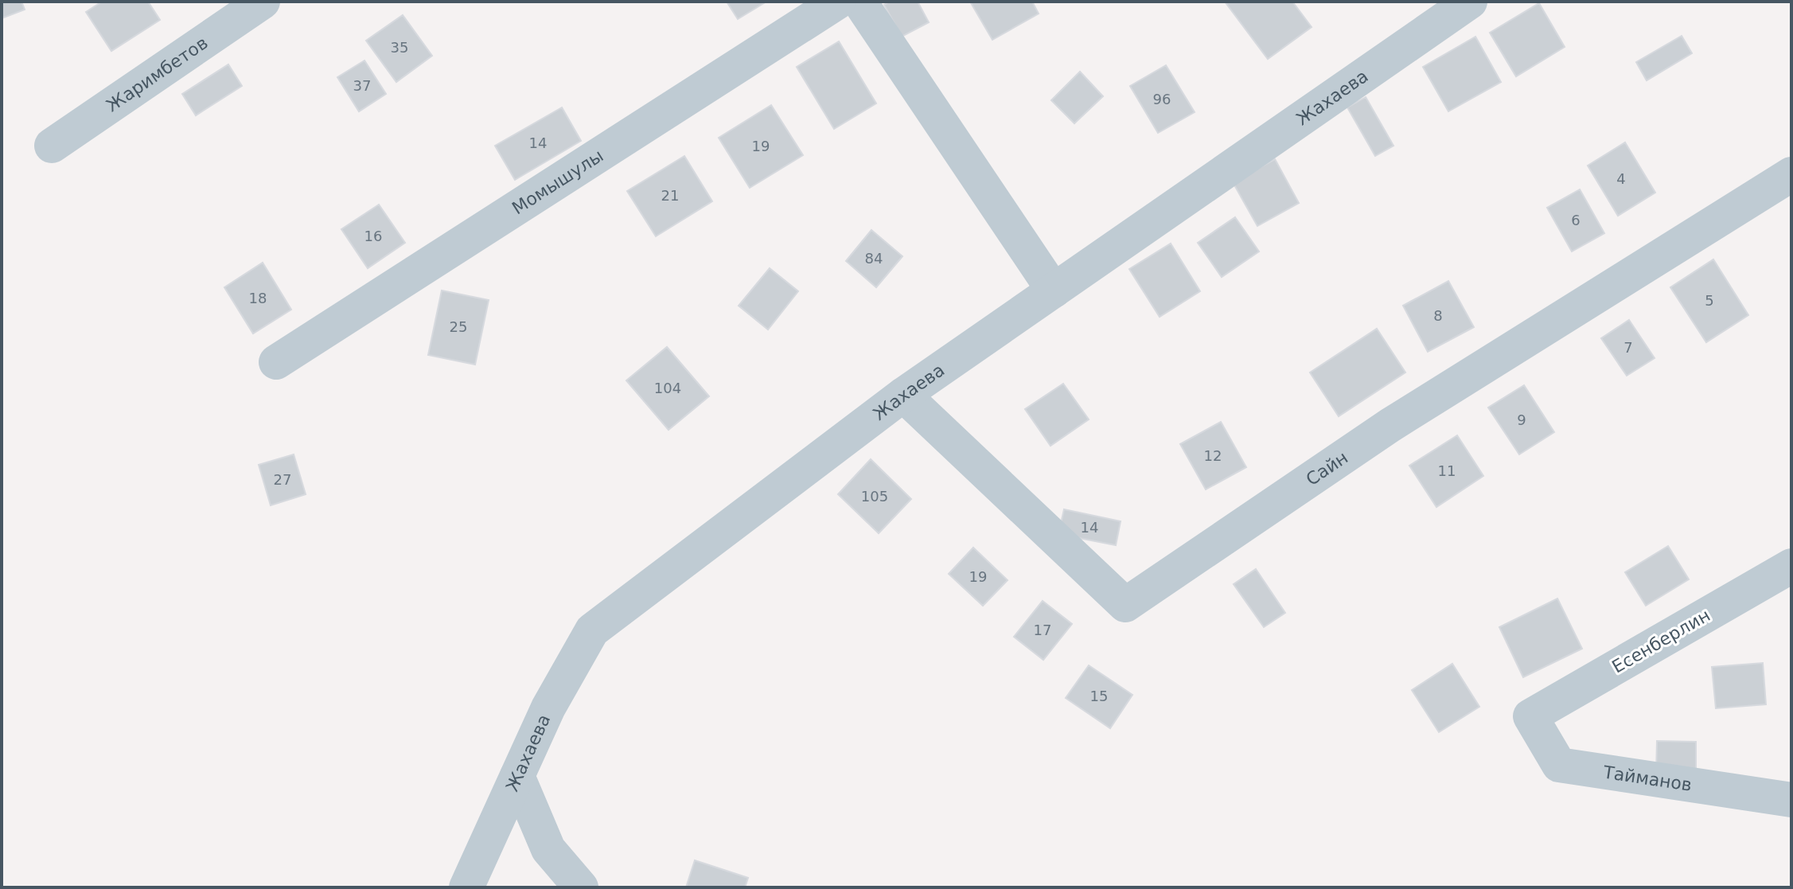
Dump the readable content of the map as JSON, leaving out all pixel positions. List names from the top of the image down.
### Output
{
  "streets": {
    "street": [
      "Жаримбетов",
      "Жахаева",
      "Момышулы",
      "Сайн",
      "Есенберлин",
      "Тайманов"
    ]
  },
  "crossings": [
    ["Жахаева", "Сайн"],
    ["Есенберлин", "Тайманов"]
  ],
  "house_numbers": [
    "35",
    "37",
    "96",
    "14",
    "19",
    "4",
    "21",
    "6",
    "16",
    "84",
    "18",
    "5",
    "8",
    "25",
    "7",
    "104",
    "9",
    "12",
    "11",
    "27",
    "105",
    "14",
    "19",
    "17",
    "15"
  ]
}
